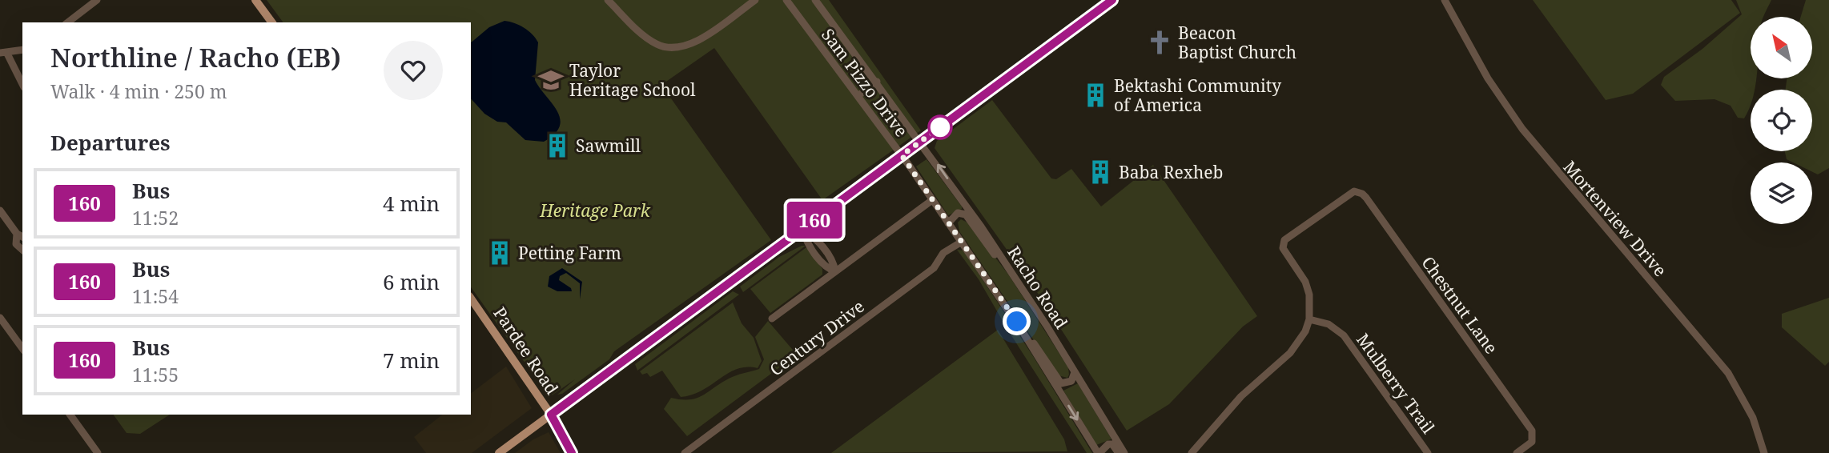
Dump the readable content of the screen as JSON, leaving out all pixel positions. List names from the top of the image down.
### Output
{
  "streets": {
    "main road": ["Pardee Road"],
    "street": [
      "Sam Pizzo Drive",
      "Mortenview Drive",
      "Racho Road",
      "Chestnut Lane",
      "Century Drive",
      "Mulberry Trail"
    ]
  },
  "crossings": [
    ["Sam Pizzo Drive", "Racho Road"],
    ["Chestnut Lane", "Mulberry Trail"]
  ],
  "parks": ["Heritage Park"],
  "places": {
    "church": ["Beacon Baptist Church"],
    "school or university": ["Taylor Heritage School"],
    "building": [
      "Bektashi Community of America",
      "Sawmill",
      "Baba Rexheb",
      "Petting Farm"
    ]
  },
  "lines": ["bus line 160"],
  "north": "top left",
  "page": {
    "on_map": "160",
    "heading": [
      ["Northline / Racho (EB)", "Walk · 4 min · 250 m"],
      "Departures"
    ],
    "list": [
      {
        "mark": "160",
        "name": "Bus",
        "note": "11:52",
        "value": "4 min"
      },
      {
        "mark": "160",
        "name": "Bus",
        "note": "11:54",
        "value": "6 min"
      },
      {
        "mark": "160",
        "name": "Bus",
        "note": "11:55",
        "value": "7 min"
      }
    ]
  }
}
